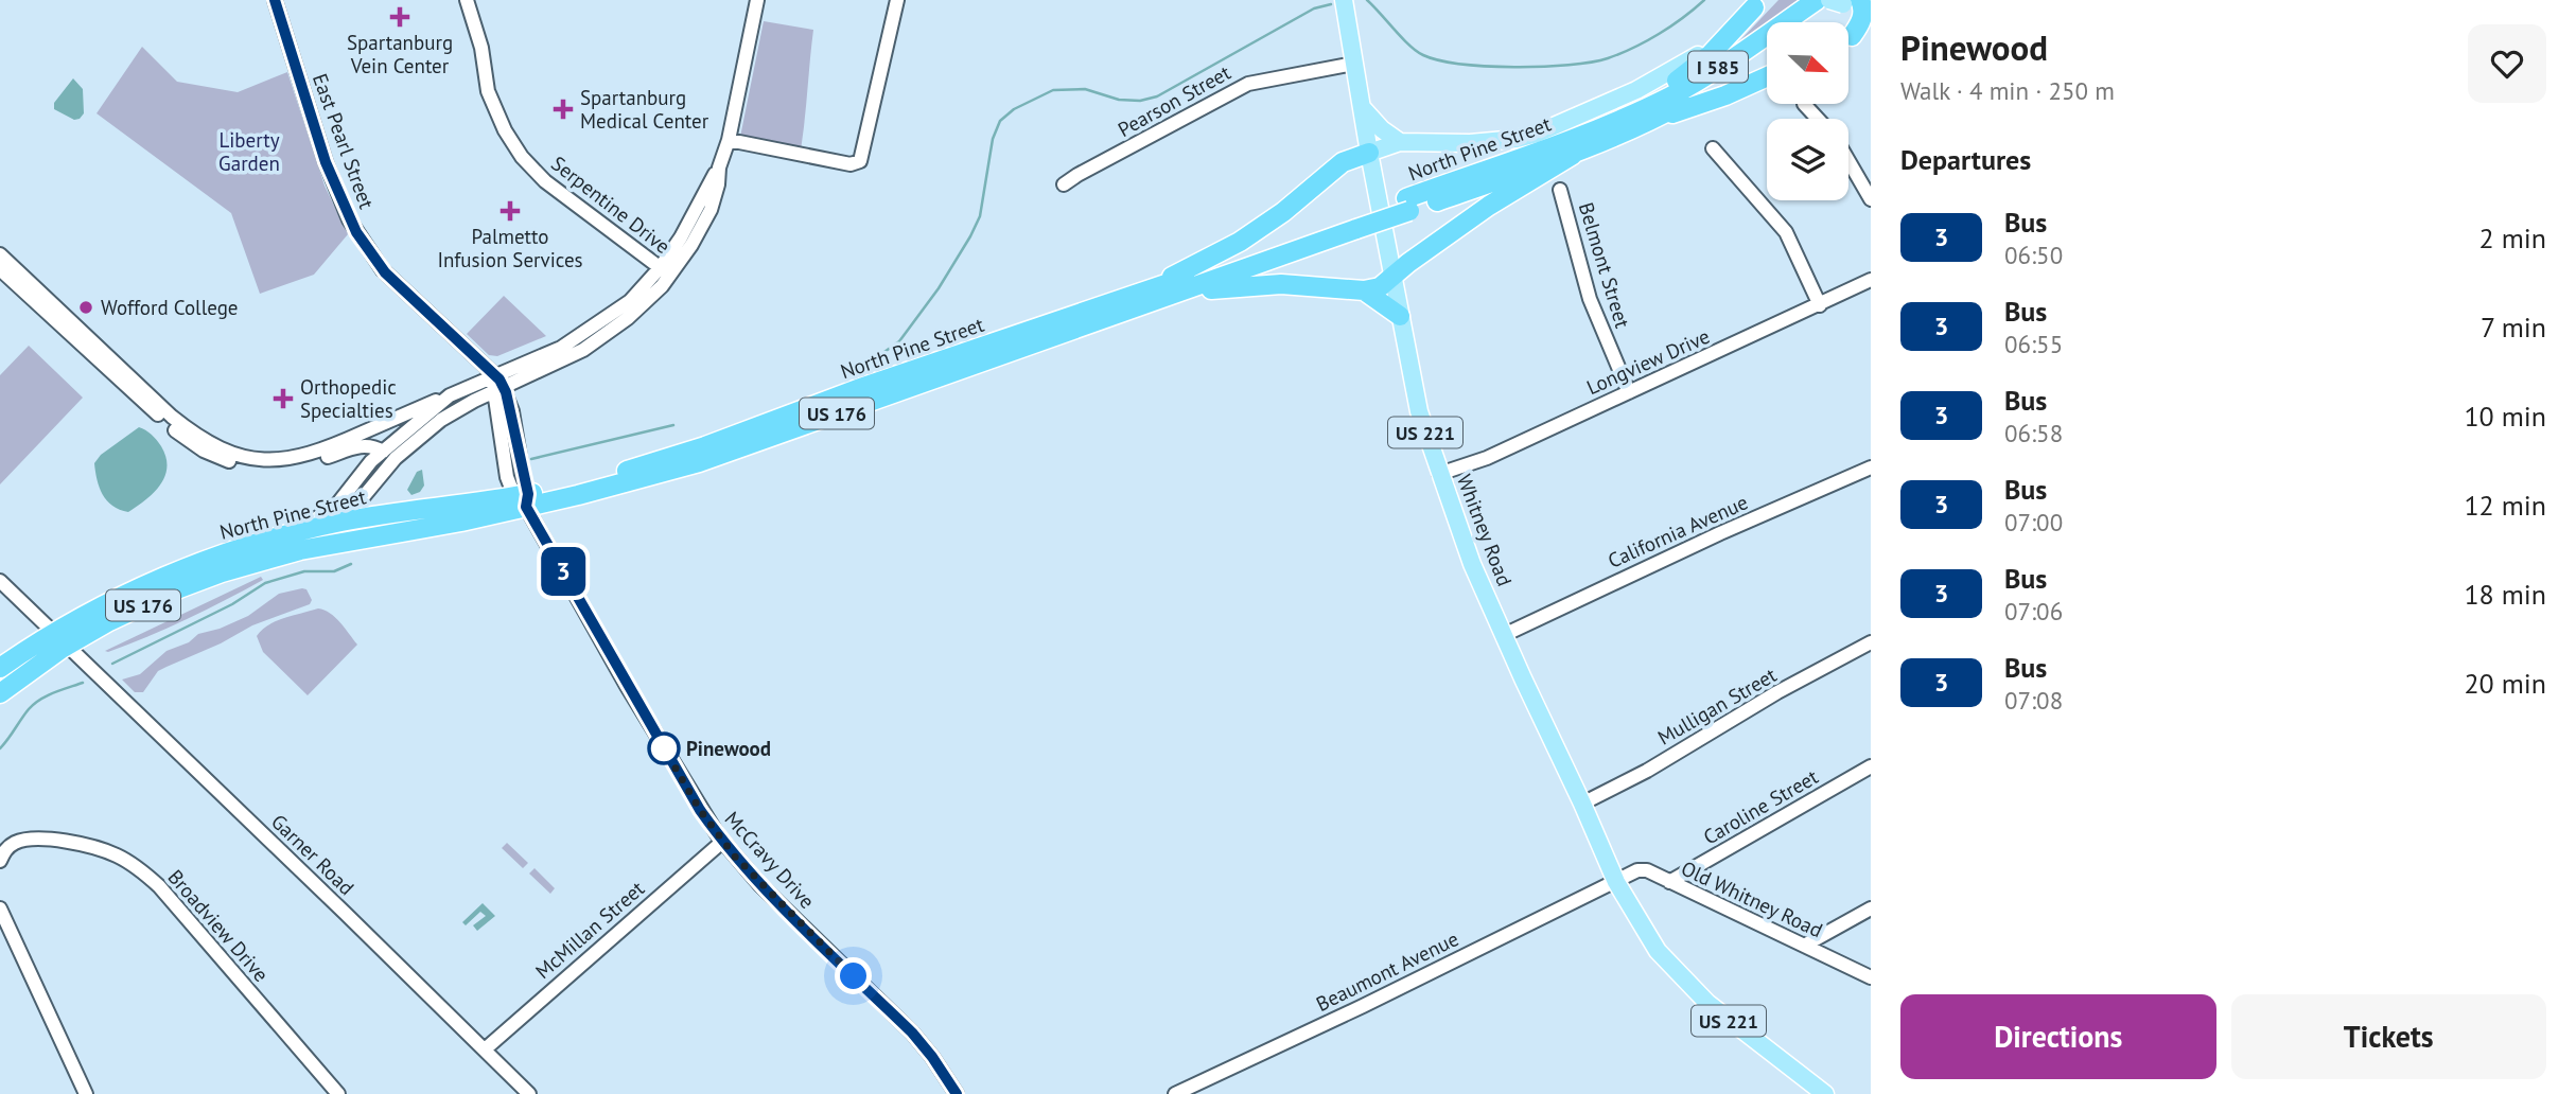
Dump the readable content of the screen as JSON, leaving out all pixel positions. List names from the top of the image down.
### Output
{
  "streets": {
    "highway": ["I 585", "North Pine Street", "US 176"],
    "main road": ["US 221", "Whitney Road"],
    "street": [
      "Pearson Street",
      "East Pearl Street",
      "Serpentine Drive",
      "Belmont Street",
      "Longview Drive",
      "California Avenue",
      "Mulligan Street",
      "Caroline Street",
      "Garner Road",
      "McCravy Drive",
      "Old Whitney Road",
      "Broadview Drive",
      "McMillan Street",
      "Beaumont Avenue"
    ]
  },
  "crossings": [
    ["Pearson Street", "Whitney Road"],
    ["North Pine Street", "Garner Road"],
    ["North Pine Street", "McCravy Drive"],
    ["Belmont Street", "Longview Drive"],
    ["Longview Drive", "Whitney Road"],
    ["US 221", "Whitney Road"],
    ["US 221", "Old Whitney Road"],
    ["US 221", "Beaumont Avenue"],
    ["Whitney Road", "California Avenue"],
    ["Whitney Road", "Mulligan Street"],
    ["Whitney Road", "Old Whitney Road"],
    ["Whitney Road", "Beaumont Avenue"],
    ["Caroline Street", "Old Whitney Road"],
    ["Garner Road", "McMillan Street"],
    ["McCravy Drive", "McMillan Street"],
    ["Old Whitney Road", "Beaumont Avenue"]
  ],
  "parks": ["Liberty Garden"],
  "places": {
    "health": [
      "Spartanburg Vein Center",
      "Spartanburg Medical Center",
      "Palmetto Infusion Services",
      "Orthopedic Specialties"
    ],
    "other": ["Wofford College", "Pinewood"]
  },
  "lines": ["bus line 3"],
  "north": "bottom right",
  "page": {
    "on_map": "3",
    "heading": [
      ["Pinewood", "Walk · 4 min · 250 m"],
      "Departures"
    ],
    "list": [
      {
        "mark": "3",
        "name": "Bus",
        "note": "06:50",
        "value": "2 min"
      },
      {
        "mark": "3",
        "name": "Bus",
        "note": "06:55",
        "value": "7 min"
      },
      {
        "mark": "3",
        "name": "Bus",
        "note": "06:58",
        "value": "10 min"
      },
      {
        "mark": "3",
        "name": "Bus",
        "note": "07:00",
        "value": "12 min"
      },
      {
        "mark": "3",
        "name": "Bus",
        "note": "07:06",
        "value": "18 min"
      },
      {
        "mark": "3",
        "name": "Bus",
        "note": "07:08",
        "value": "20 min"
      }
    ],
    "buttons": ["Directions", "Tickets"]
  }
}
